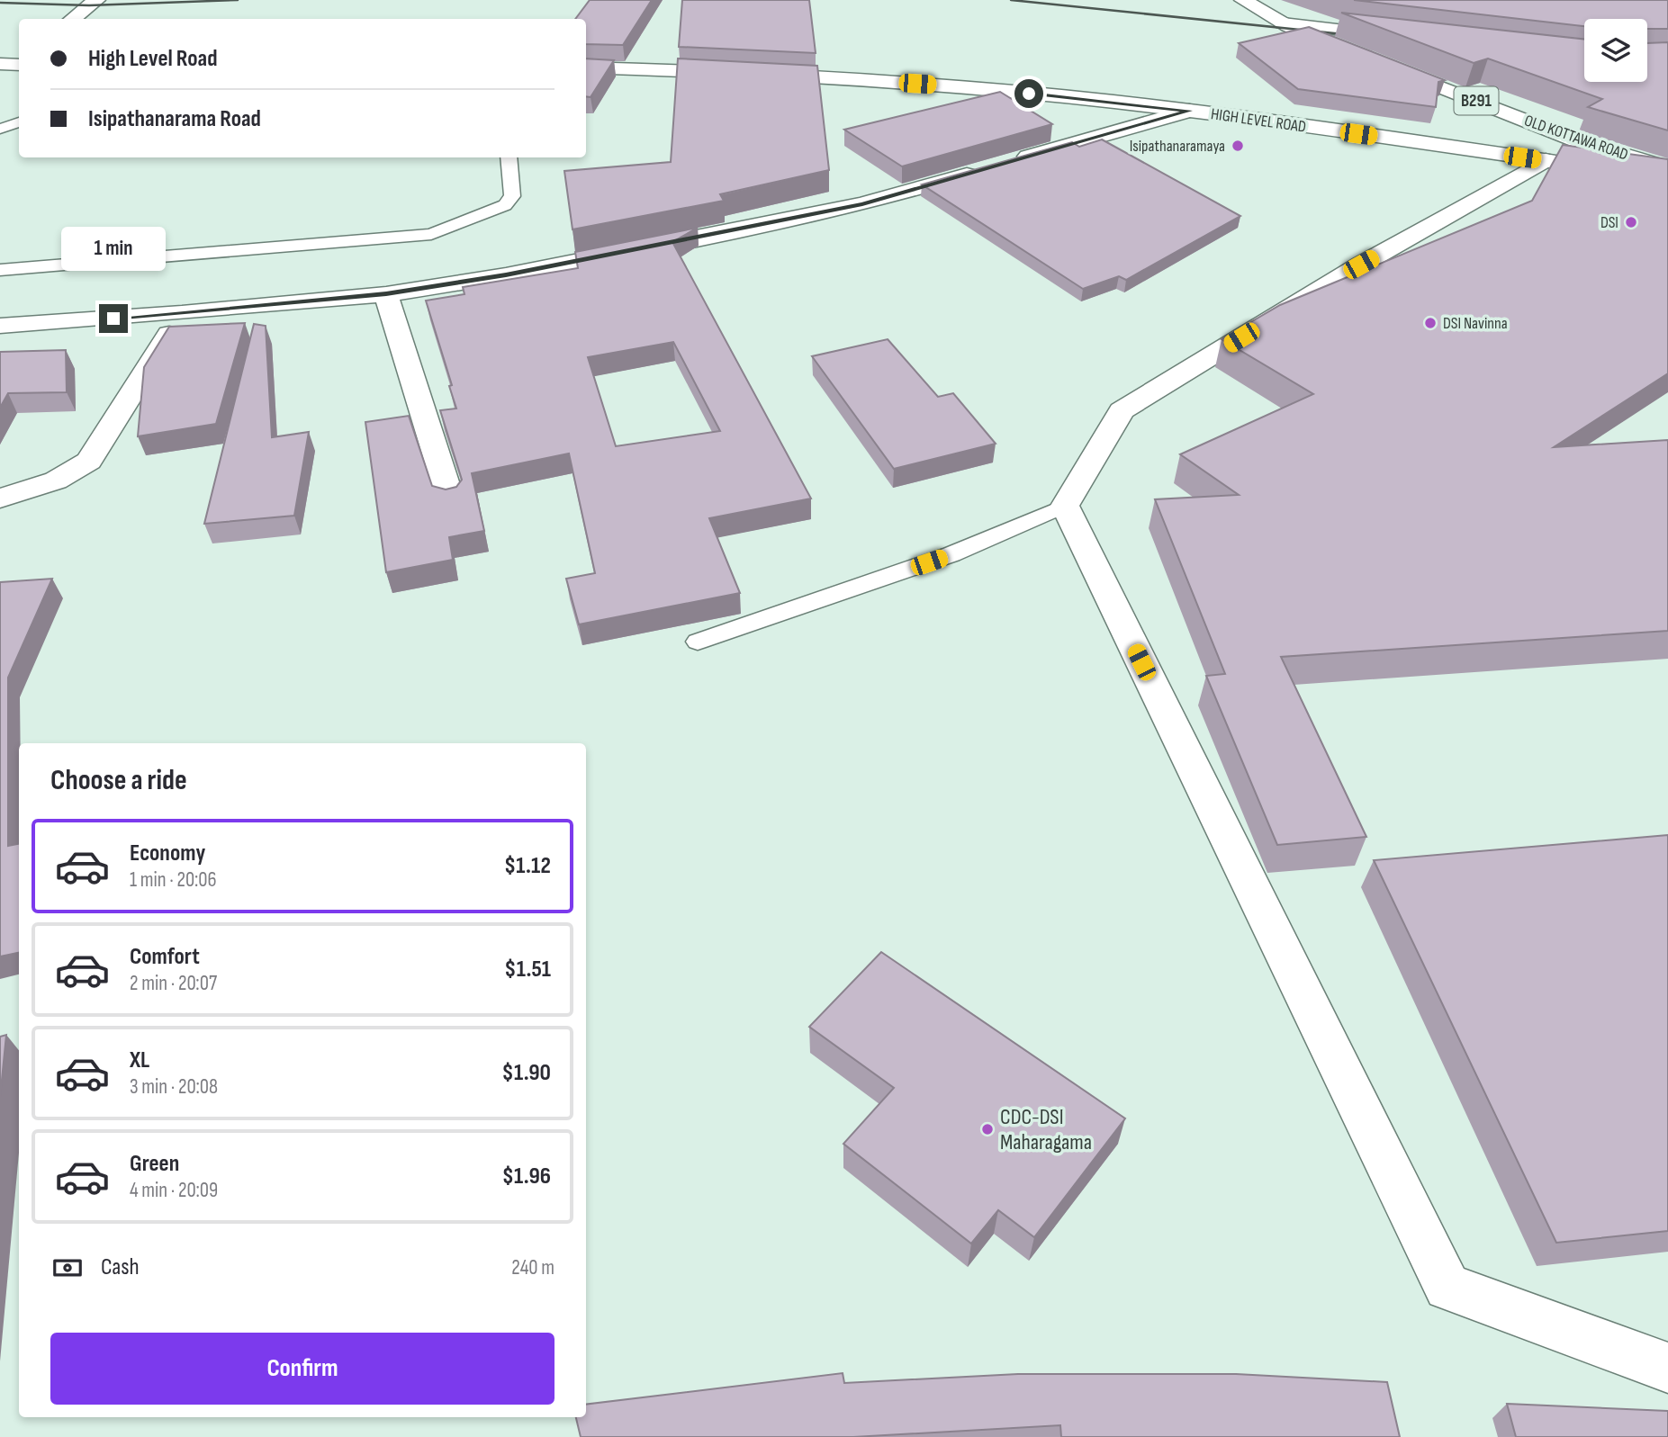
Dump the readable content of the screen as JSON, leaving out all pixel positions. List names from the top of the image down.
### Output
{
  "streets": {
    "main road": ["B291", "HIGH LEVEL ROAD", "OLD KOTTAWA ROAD"]
  },
  "places": [
    "Isipathanaramaya",
    "DSI",
    "DSI Navinna",
    "CDC-DSI Maharagama"
  ],
  "page": {
    "banner": ["High Level Road", "Isipathanarama Road"],
    "bubble": "1 min",
    "heading": "Choose a ride",
    "list": [
      {
        "name": "Economy",
        "note": "1 min · 20:06",
        "value": "$1.12"
      },
      {
        "name": "Comfort",
        "note": "2 min · 20:07",
        "value": "$1.51"
      },
      {
        "name": "XL",
        "note": "3 min · 20:08",
        "value": "$1.90"
      },
      {
        "name": "Green",
        "note": "4 min · 20:09",
        "value": "$1.96"
      }
    ],
    "pay": ["Cash", "240 m"],
    "buttons": "Confirm"
  }
}
